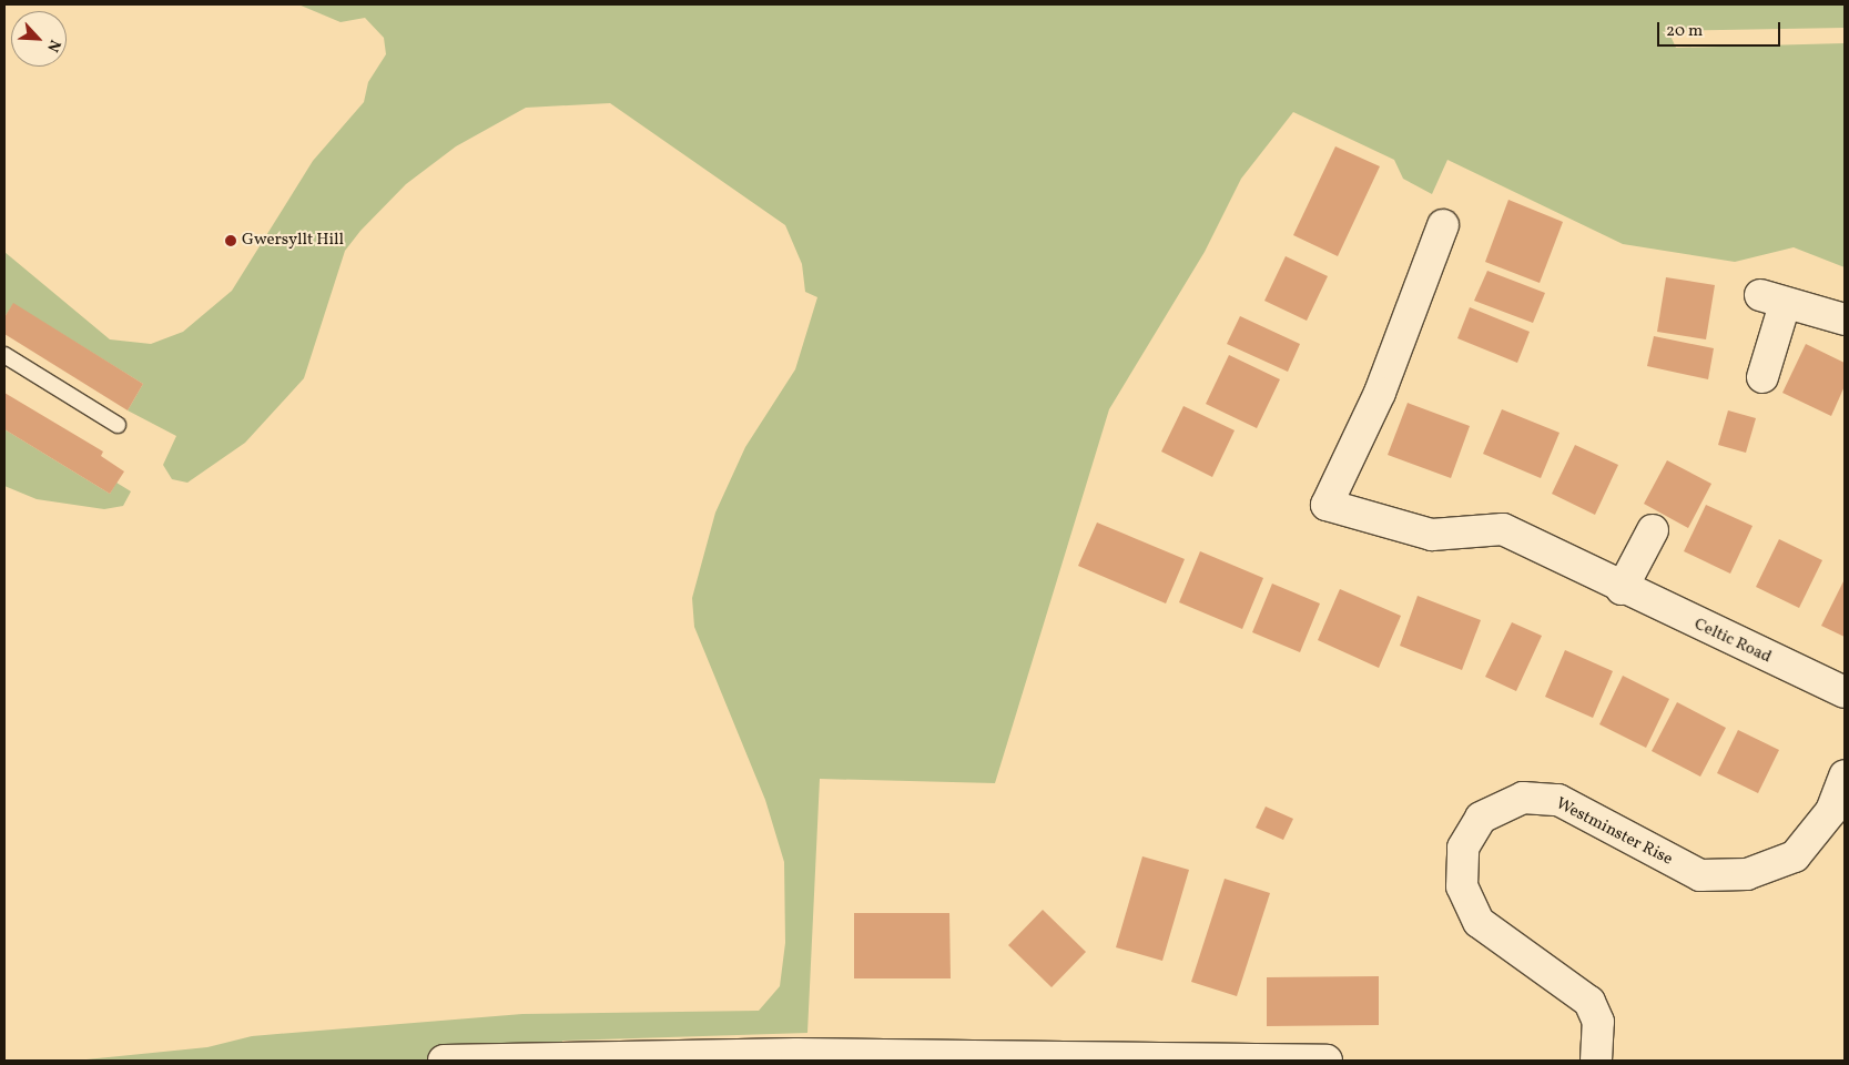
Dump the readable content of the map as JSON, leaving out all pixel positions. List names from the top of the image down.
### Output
{
  "streets": {
    "street": ["Celtic Road", "Westminster Rise"]
  },
  "places": ["Gwersyllt Hill"],
  "scale_bar": "20 m",
  "north": "bottom right"
}
